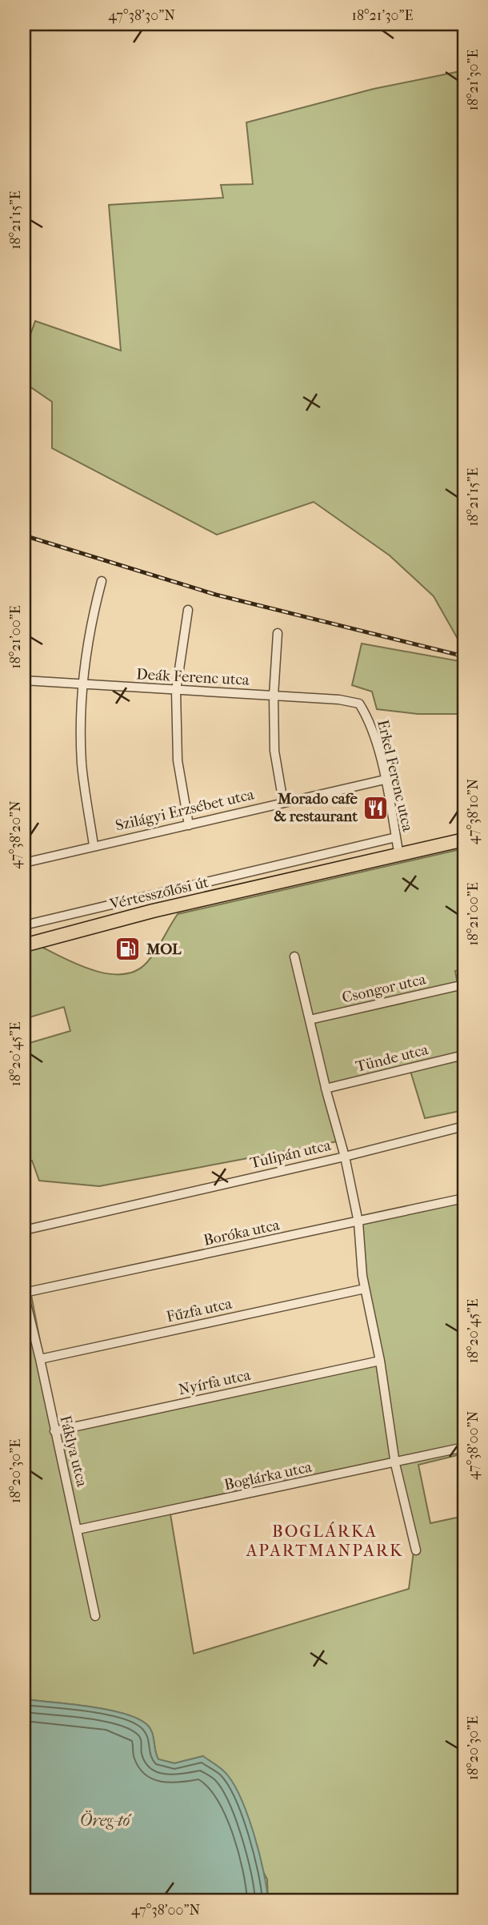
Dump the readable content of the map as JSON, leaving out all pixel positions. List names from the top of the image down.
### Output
{
  "streets": {
    "main road": ["Vértesszőlősi út"],
    "street": [
      "Deák Ferenc utca",
      "Erkel Ferenc utca",
      "Szilágyi Erzsébet utca",
      "Csongor utca",
      "Tünde utca",
      "Tulipán utca",
      "Boróka utca",
      "Fűzfa utca",
      "Nyírfa utca",
      "Fáklya utca",
      "Boglárka utca"
    ]
  },
  "crossings": [
    ["Deák Ferenc utca", "Erkel Ferenc utca"],
    ["Erkel Ferenc utca", "Szilágyi Erzsébet utca"],
    ["Erkel Ferenc utca", "Vértesszőlősi út"],
    ["Boróka utca", "Fáklya utca"],
    ["Fűzfa utca", "Fáklya utca"],
    ["Nyírfa utca", "Fáklya utca"],
    ["Fáklya utca", "Boglárka utca"]
  ],
  "districts": ["BOGLÁRKA APARTMANPARK"],
  "water": ["Öreg-tó"],
  "places": {
    "restaurant": ["Morado cafe & restaurant"],
    "fuel station": ["MOL"]
  },
  "coordinates": [
    "47°38'30\"N",
    "18°21'30\"E",
    "18°21'15\"E",
    "18°21'00\"E",
    "47°38'10\"N",
    "47°38'20\"N",
    "18°20'45\"E",
    "47°38'00\"N",
    "18°20'30\"E"
  ]
}
